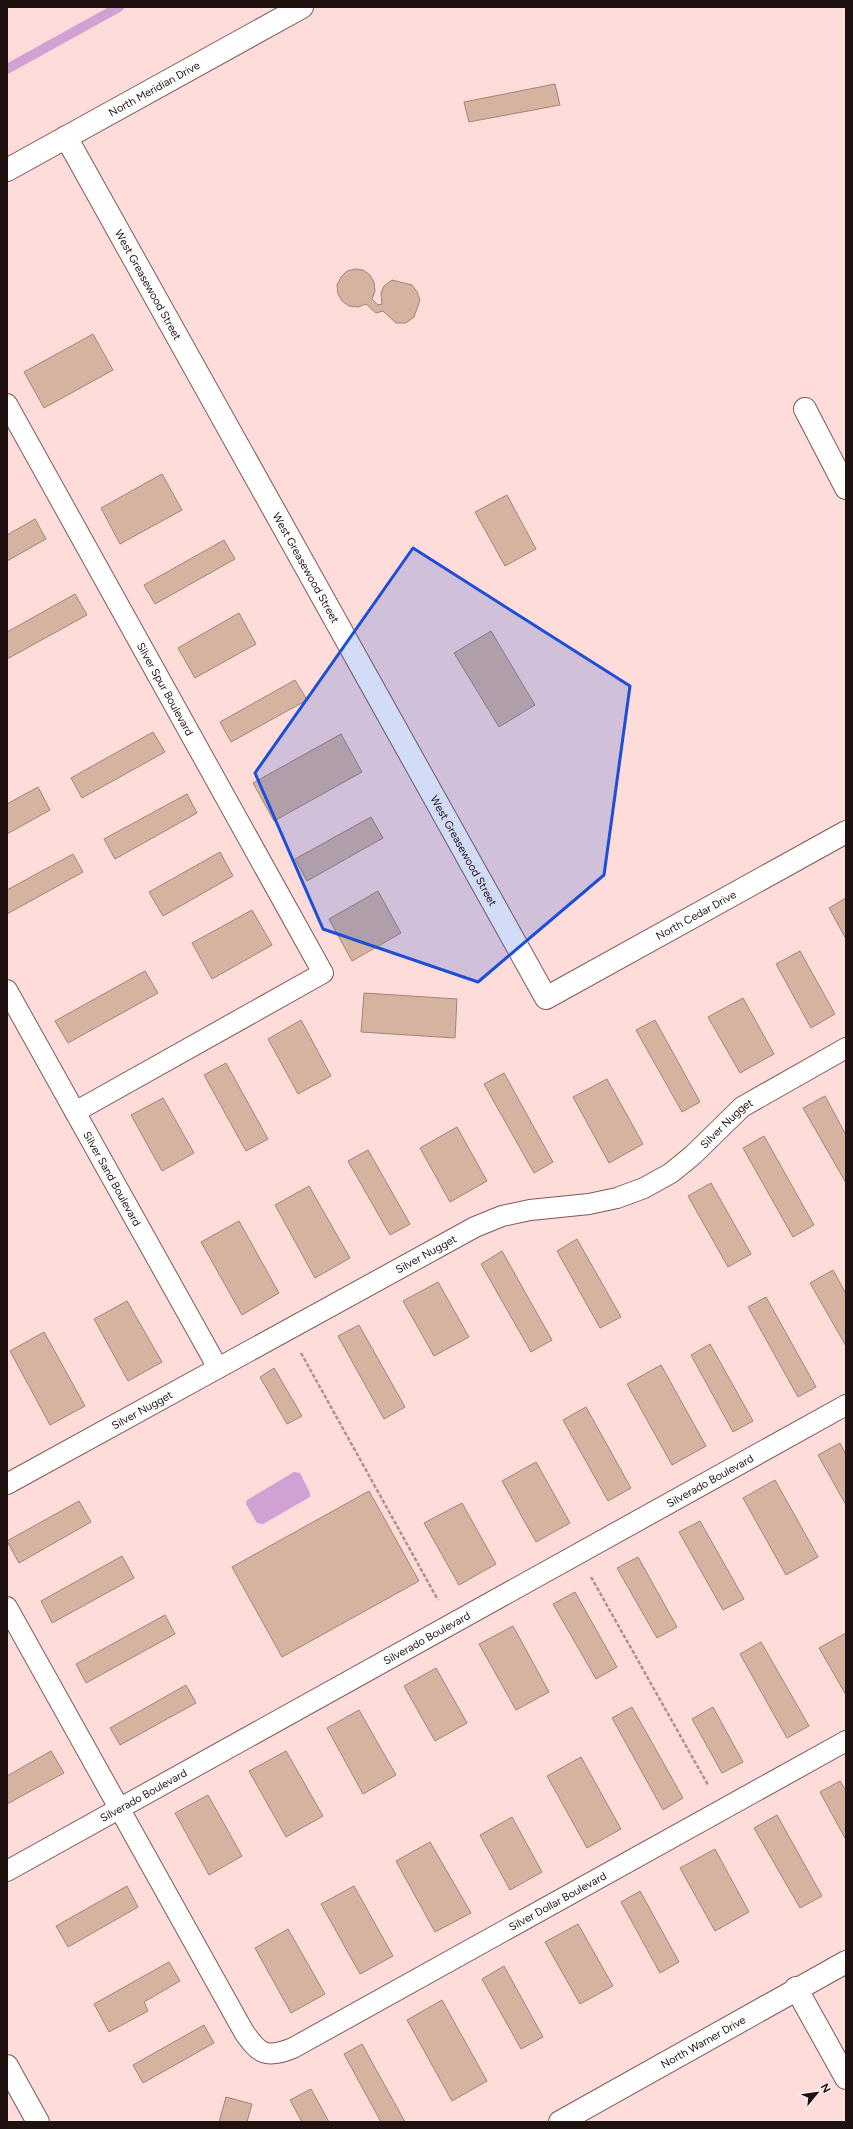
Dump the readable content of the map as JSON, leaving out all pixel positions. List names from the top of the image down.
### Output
{
  "streets": {
    "street": [
      "North Meridian Drive",
      "West Greasewood Street",
      "North Cedar Drive",
      "North Warner Drive"
    ],
    "lane": [
      "Silver Spur Boulevard",
      "Silver Nugget",
      "Silver Sand Boulevard",
      "Silverado Boulevard",
      "Silver Dollar Boulevard"
    ]
  },
  "crossings": [
    ["North Meridian Drive", "West Greasewood Street"],
    ["West Greasewood Street", "North Cedar Drive"],
    ["Silver Spur Boulevard", "Silver Sand Boulevard"],
    ["Silver Nugget", "Silver Sand Boulevard"],
    ["Silverado Boulevard", "Silver Dollar Boulevard"]
  ],
  "north": "top right"
}
